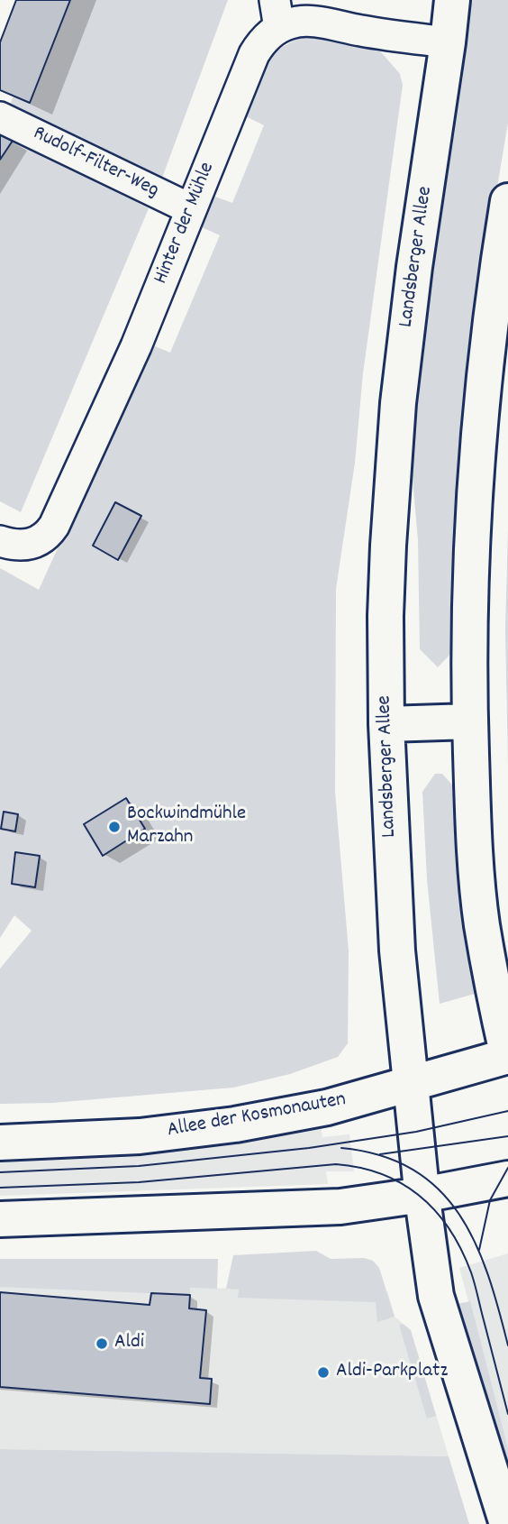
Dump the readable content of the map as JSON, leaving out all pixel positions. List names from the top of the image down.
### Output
{
  "streets": {
    "main road": ["Landsberger Allee", "Allee der Kosmonauten"],
    "street": ["Rudolf-Filter-Weg", "Hinter der Mühle"]
  },
  "crossings": [
    ["Rudolf-Filter-Weg", "Hinter der Mühle"],
    ["Hinter der Mühle", "Landsberger Allee"],
    ["Landsberger Allee", "Allee der Kosmonauten"]
  ],
  "places": ["Bockwindmühle Marzahn", "Aldi", "Aldi-Parkplatz"]
}
